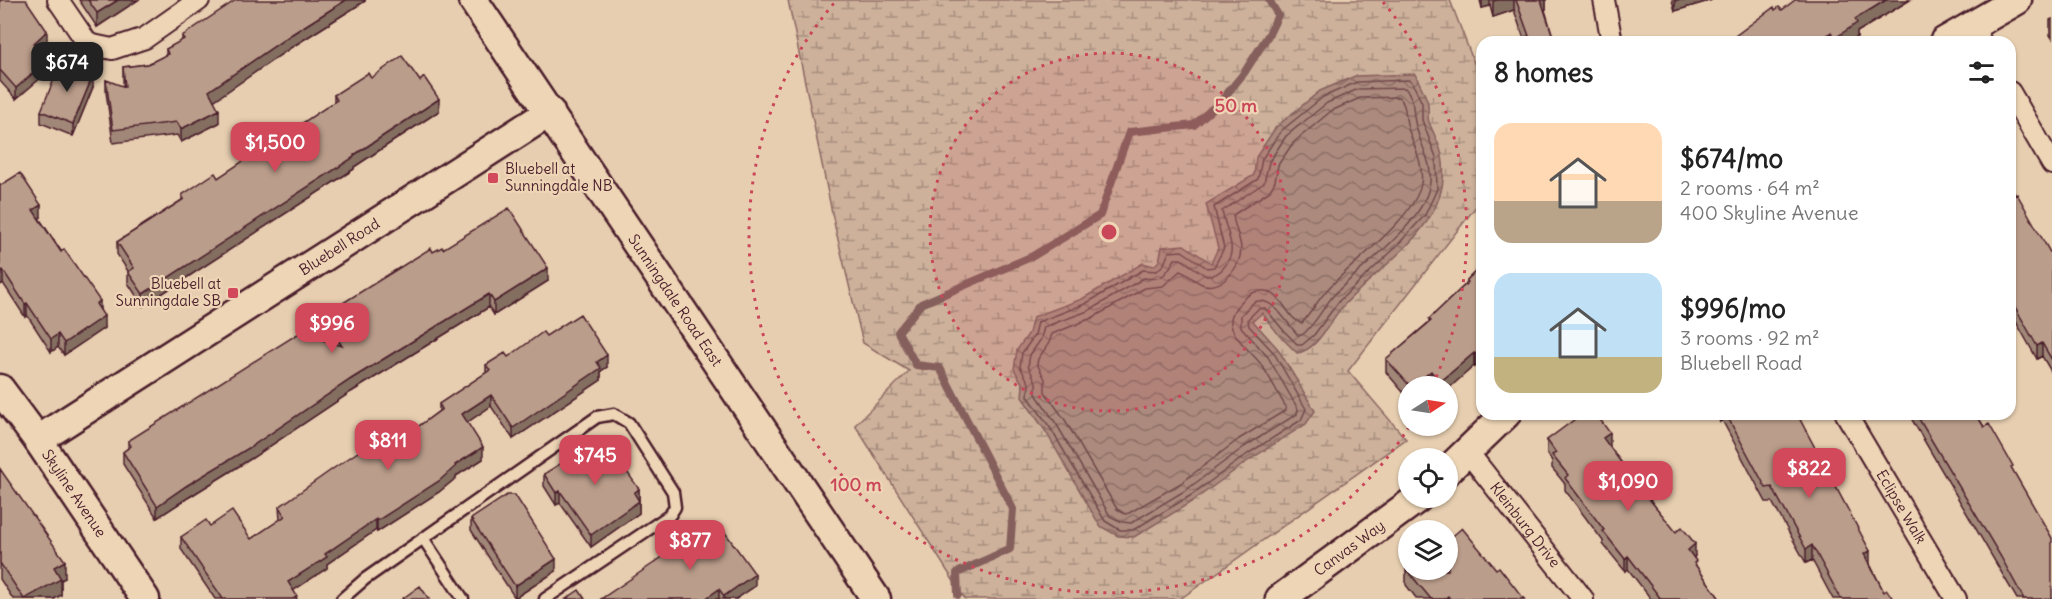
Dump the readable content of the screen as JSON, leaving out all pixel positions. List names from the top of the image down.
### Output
{
  "streets": {
    "street": [
      "Bluebell Road",
      "Sunningdale Road East",
      "Skyline Avenue",
      "Eclipse Walk",
      "Kleinburg Drive",
      "Canvas Way"
    ]
  },
  "crossings": [
    ["Bluebell Road", "Sunningdale Road East"],
    ["Bluebell Road", "Skyline Avenue"]
  ],
  "places": {
    "transit": ["Bluebell at Sunningdale NB", "Bluebell at Sunningdale SB"]
  },
  "north": "right",
  "page": {
    "heading": "8 homes",
    "price": [
      "$674",
      "$1,500",
      "$996",
      "$811",
      "$745",
      "$822",
      "$1,090",
      "$877"
    ],
    "list": [
      {
        "name": "$674/mo",
        "note": "2 rooms · 64 m² · 400 Skyline Avenue"
      },
      {
        "name": "$996/mo",
        "note": "3 rooms · 92 m² · Bluebell Road"
      }
    ]
  },
  "rings": ["50 m", "100 m"]
}
